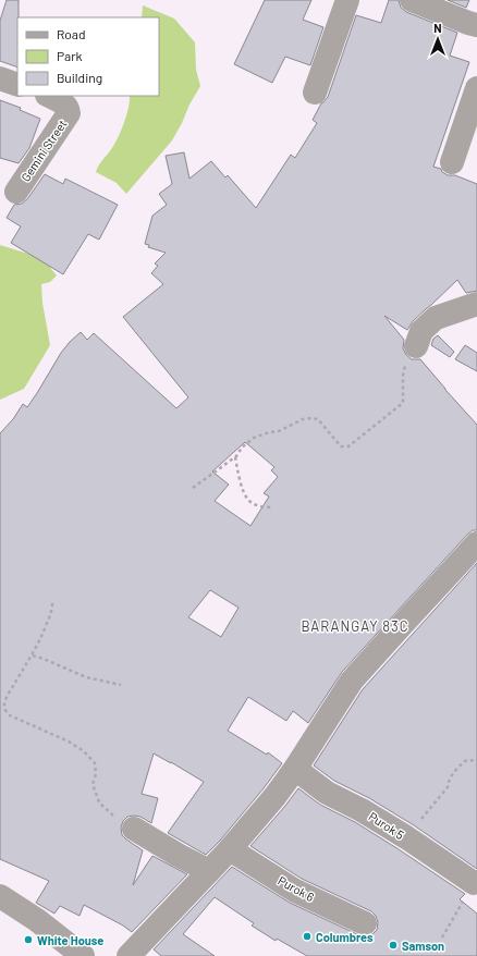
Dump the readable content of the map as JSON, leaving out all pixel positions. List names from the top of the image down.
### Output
{
  "streets": {
    "street": ["Gemini Street", "Purok 5", "Purok 6"]
  },
  "districts": ["BARANGAY 83C"],
  "places": ["Columbres", "White House", "Samson"],
  "legend": ["Road", "Park", "Building"],
  "north": "top"
}
